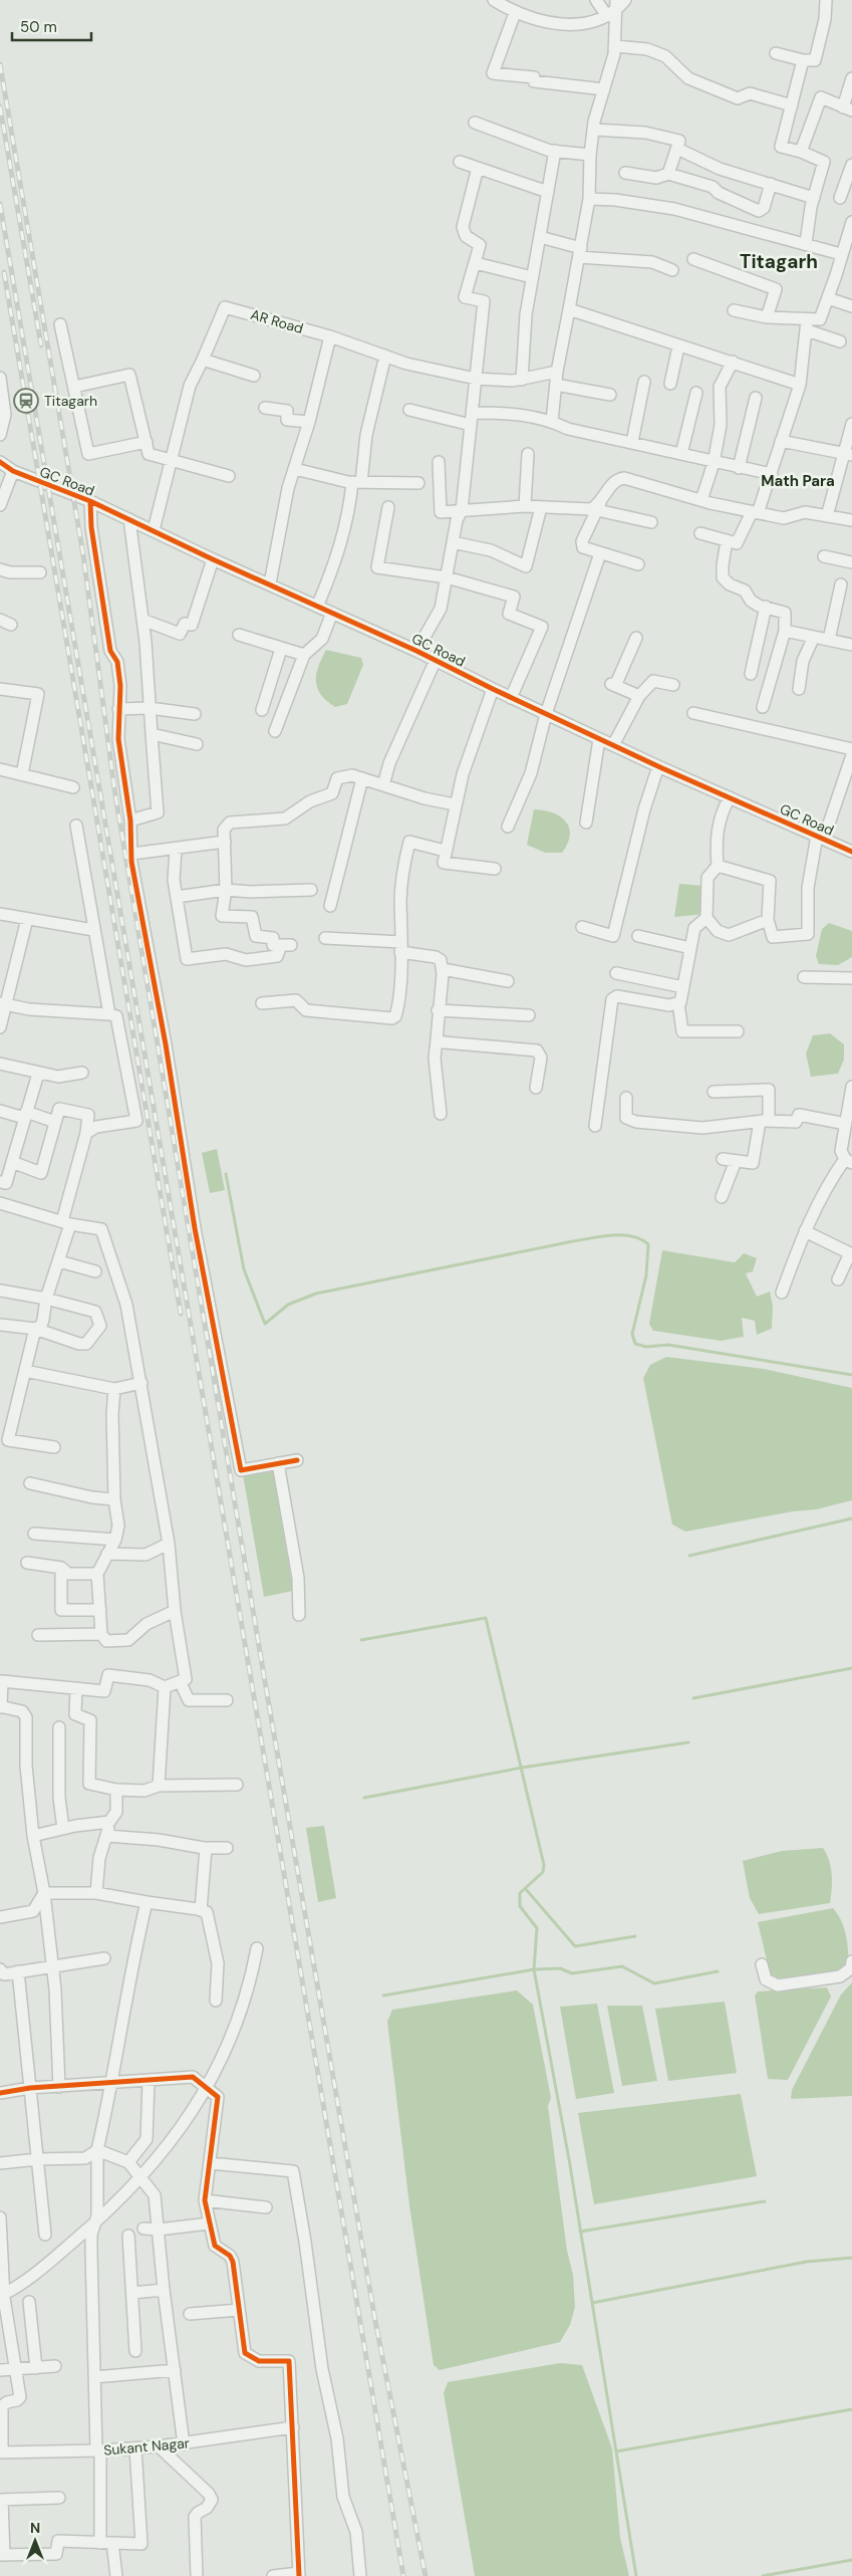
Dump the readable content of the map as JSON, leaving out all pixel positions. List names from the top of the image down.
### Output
{
  "streets": {
    "street": ["AR Road", "GC Road", "Sukant Nagar"]
  },
  "crossings": [
    ["AR Road", "GC Road"]
  ],
  "districts": ["Titagarh", "Math Para"],
  "places": {
    "station": ["Titagarh"]
  },
  "scale_bar": "50 m",
  "north": "top"
}
